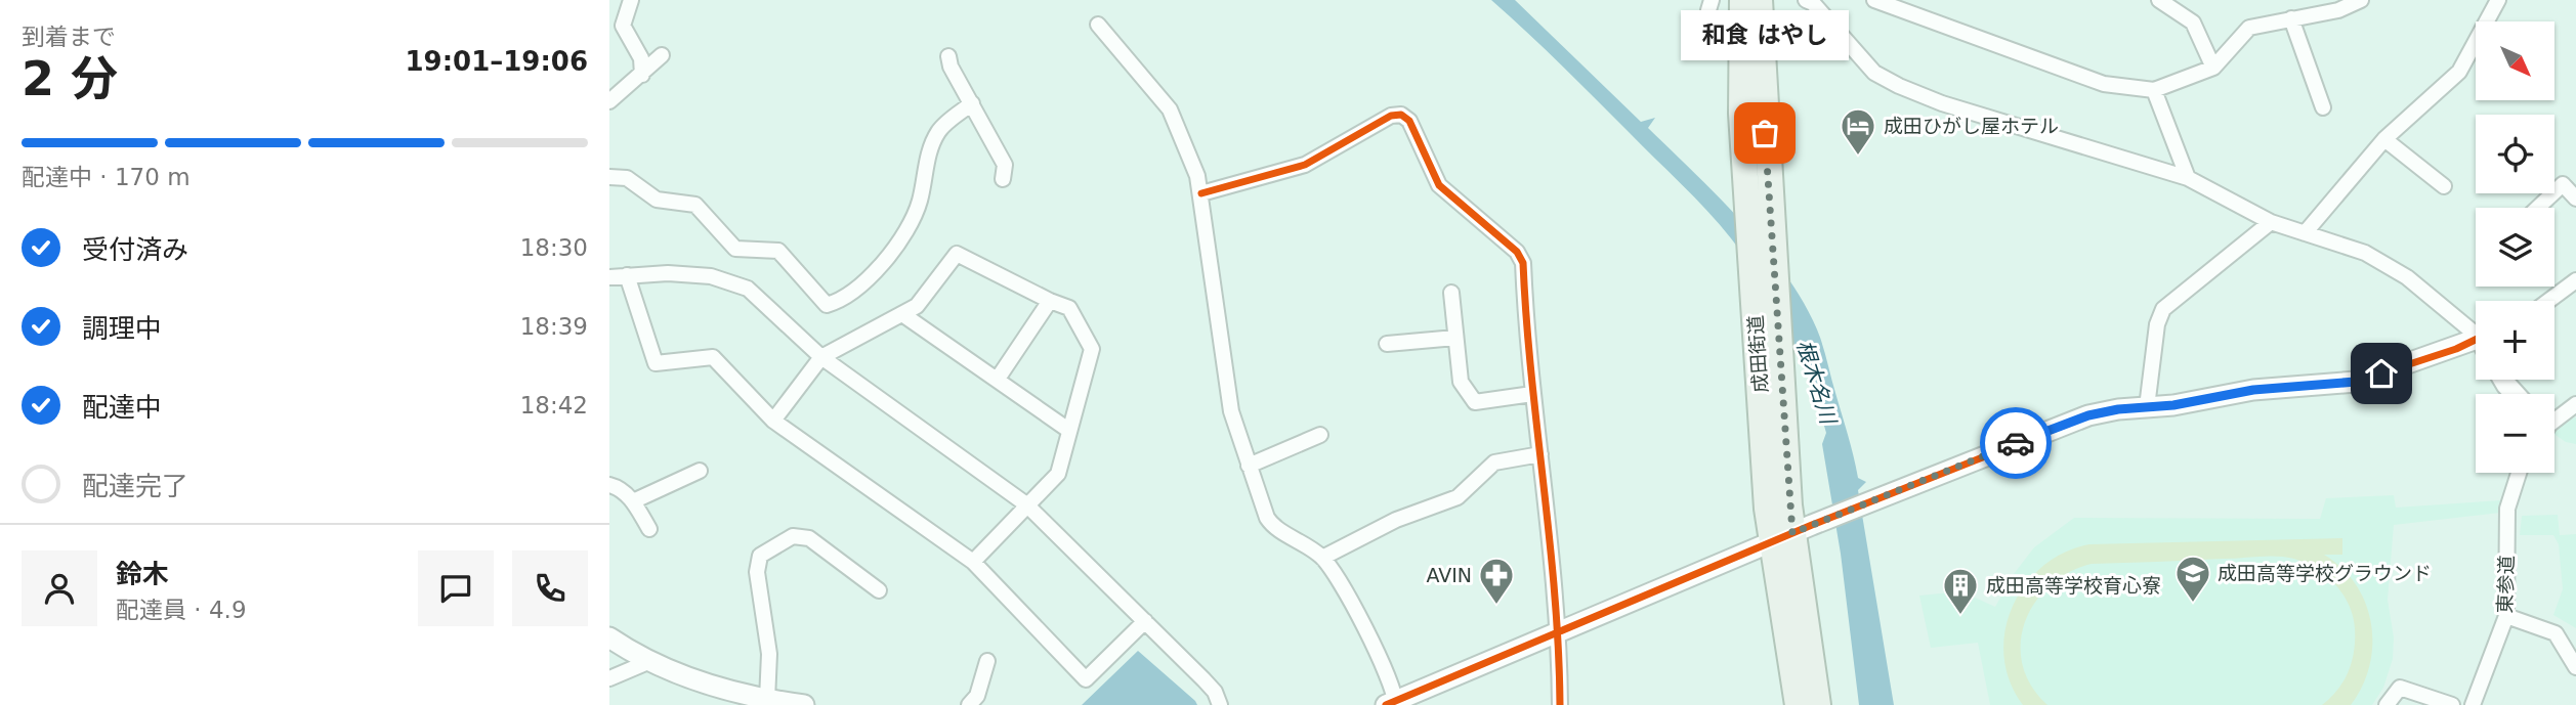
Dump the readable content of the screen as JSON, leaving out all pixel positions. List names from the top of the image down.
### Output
{
  "streets": {
    "highway": ["成田街道"],
    "street": ["東参道"]
  },
  "water": ["根木名川"],
  "places": {
    "other": ["和食 はやし"],
    "hotel": ["成田ひがし屋ホテル"],
    "school or university": ["成田高等学校グラウンド"],
    "pharmacy": ["AVIN"],
    "building": ["成田高等学校育心寮"]
  },
  "north": "bottom right",
  "page": {
    "heading": ["2 分", "到着まで", "19:01–19:06"],
    "panel": ["鈴木", "配達員 · 4.9"],
    "bubble": "和食 はやし",
    "map_buttons": ["+", "−"],
    "bar": "配達中 · 170 m",
    "list": [
      ["受付済み", "18:30"],
      ["調理中", "18:39"],
      ["配達中", "18:42"],
      "配達完了"
    ]
  }
}
